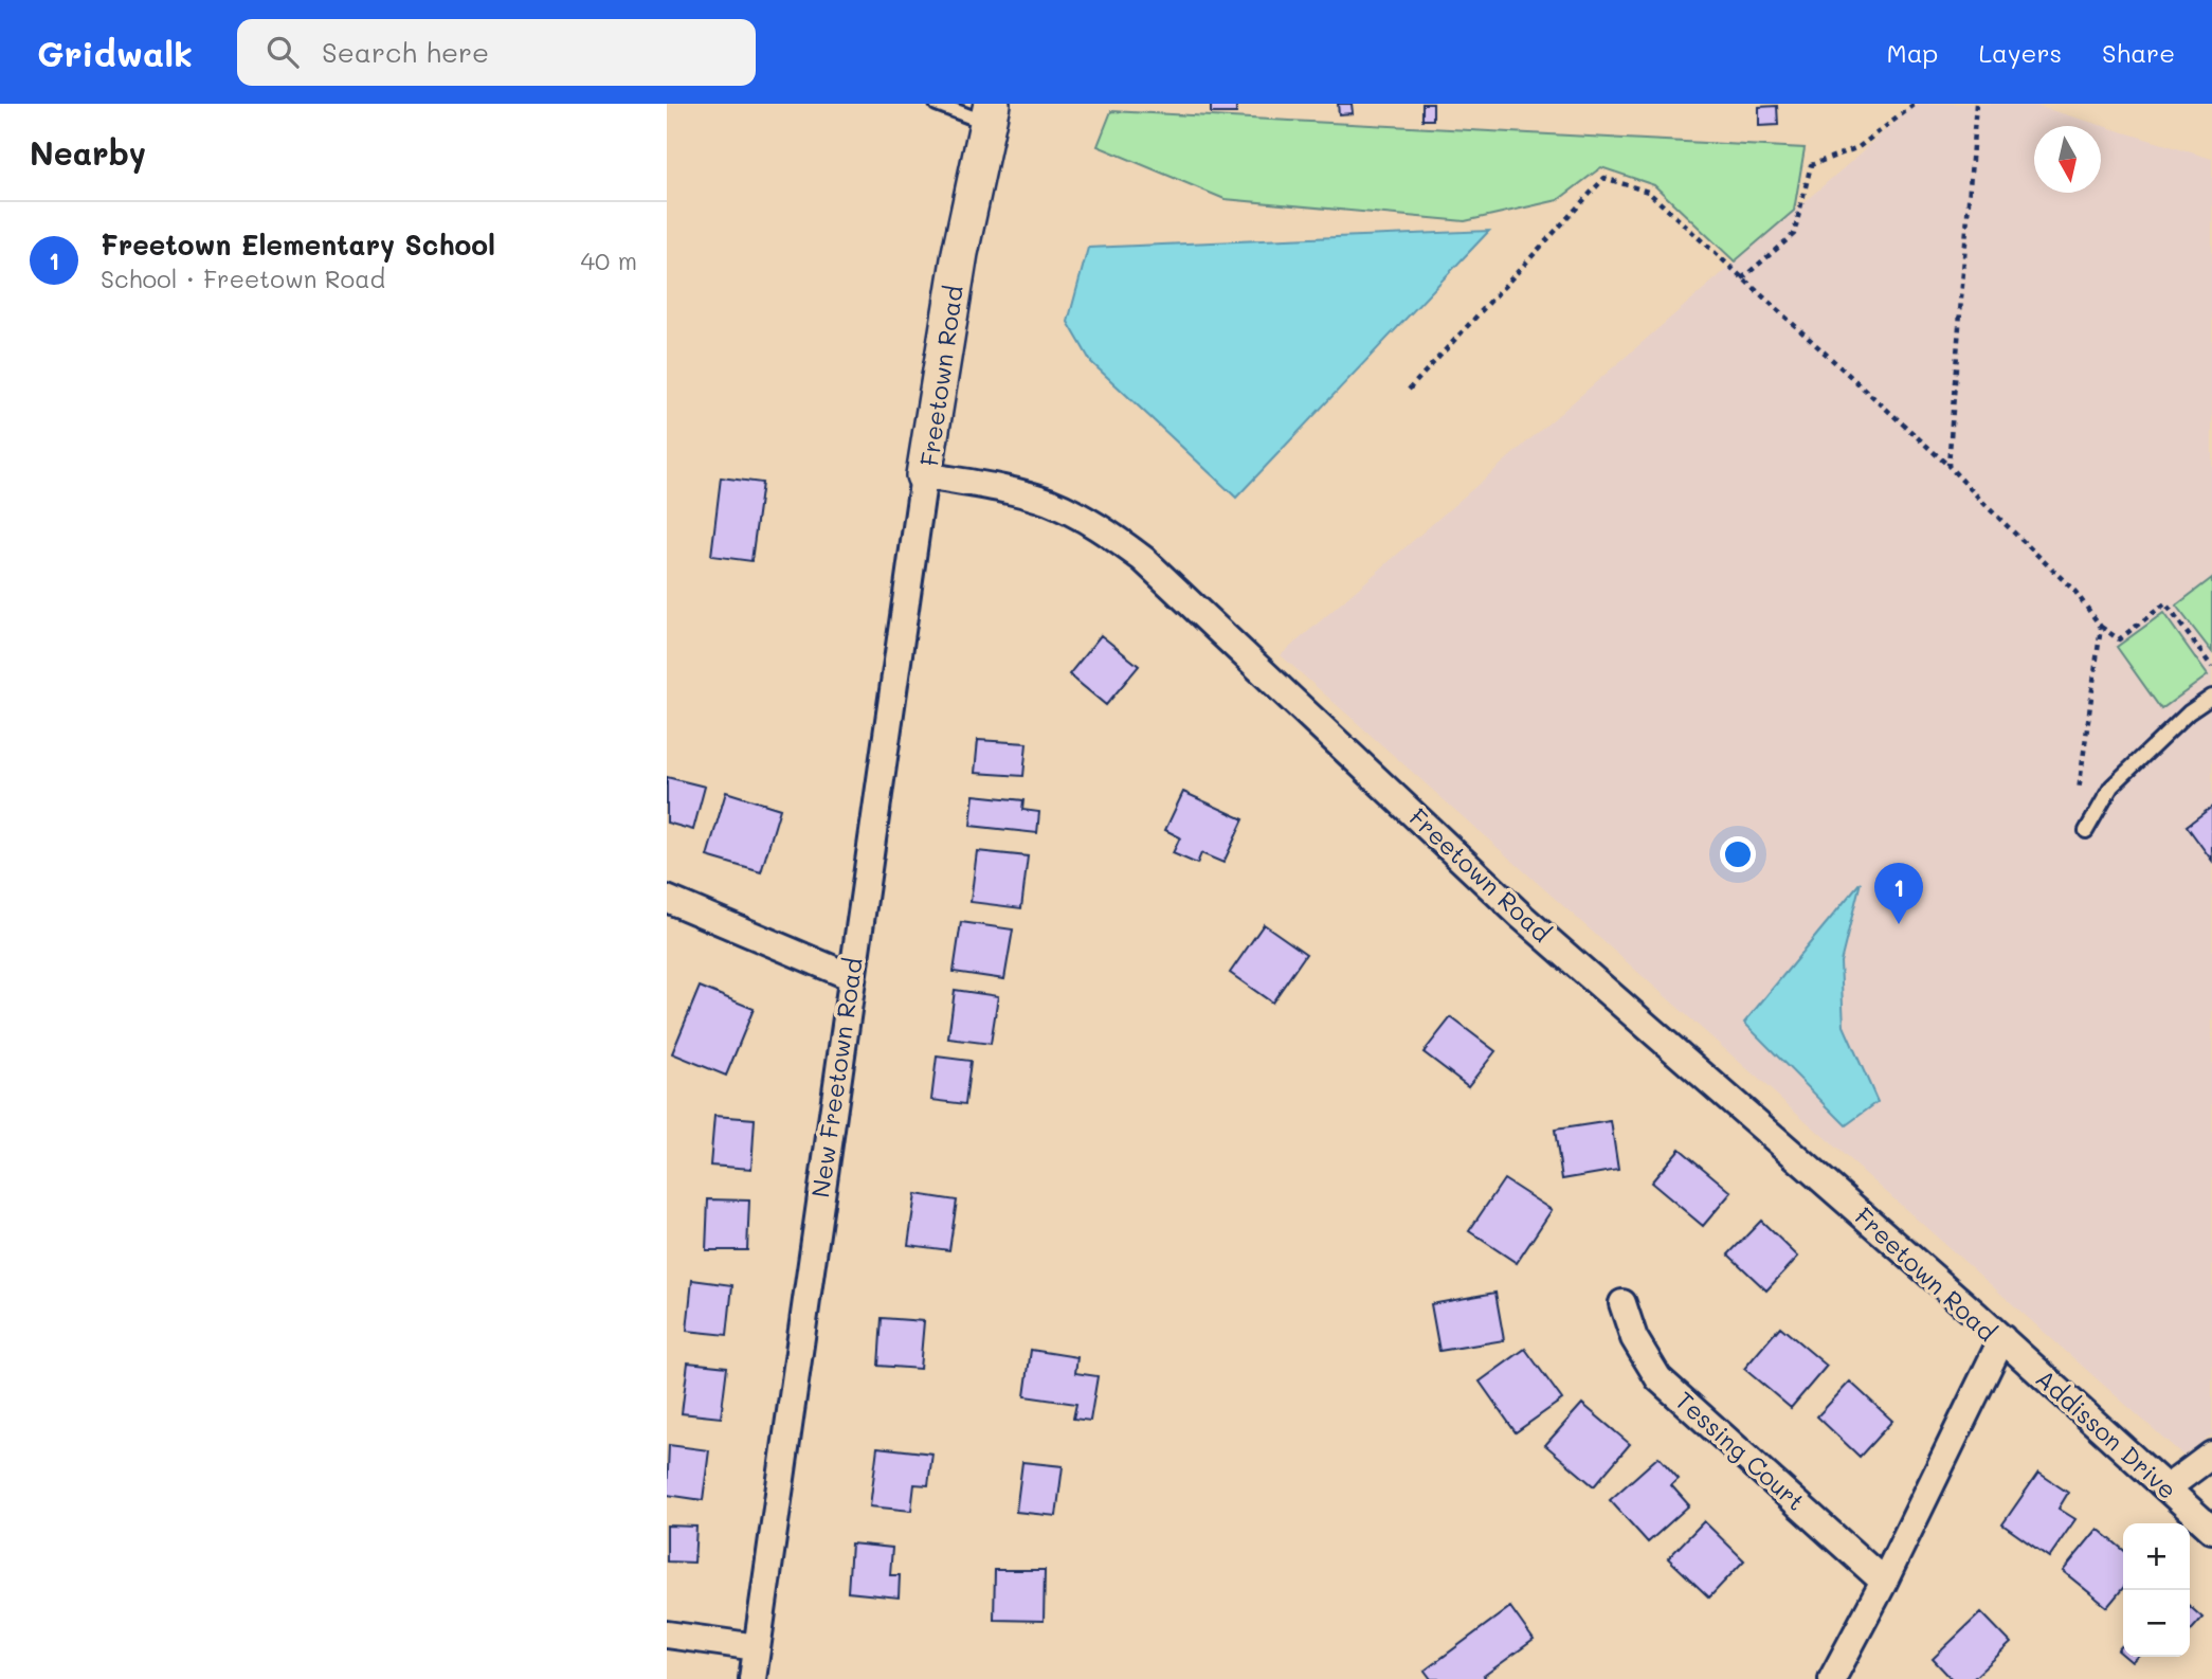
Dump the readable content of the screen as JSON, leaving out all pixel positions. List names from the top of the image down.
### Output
{
  "streets": {
    "street": [
      "Freetown Road",
      "New Freetown Road",
      "Addisson Drive",
      "Tessing Court"
    ]
  },
  "crossings": [
    ["Freetown Road", "New Freetown Road"],
    ["Freetown Road", "Addisson Drive"],
    ["Freetown Road", "Tessing Court"]
  ],
  "north": "bottom",
  "page": {
    "header": "Gridwalk",
    "search": "Search here",
    "nav": ["Map", "Layers", "Share"],
    "heading": "Nearby",
    "list": [
      {
        "mark": "1",
        "name": "Freetown Elementary School",
        "note": "School · Freetown Road",
        "value": "40 m"
      }
    ],
    "pins": "1",
    "map_buttons": ["+", "−"]
  }
}
